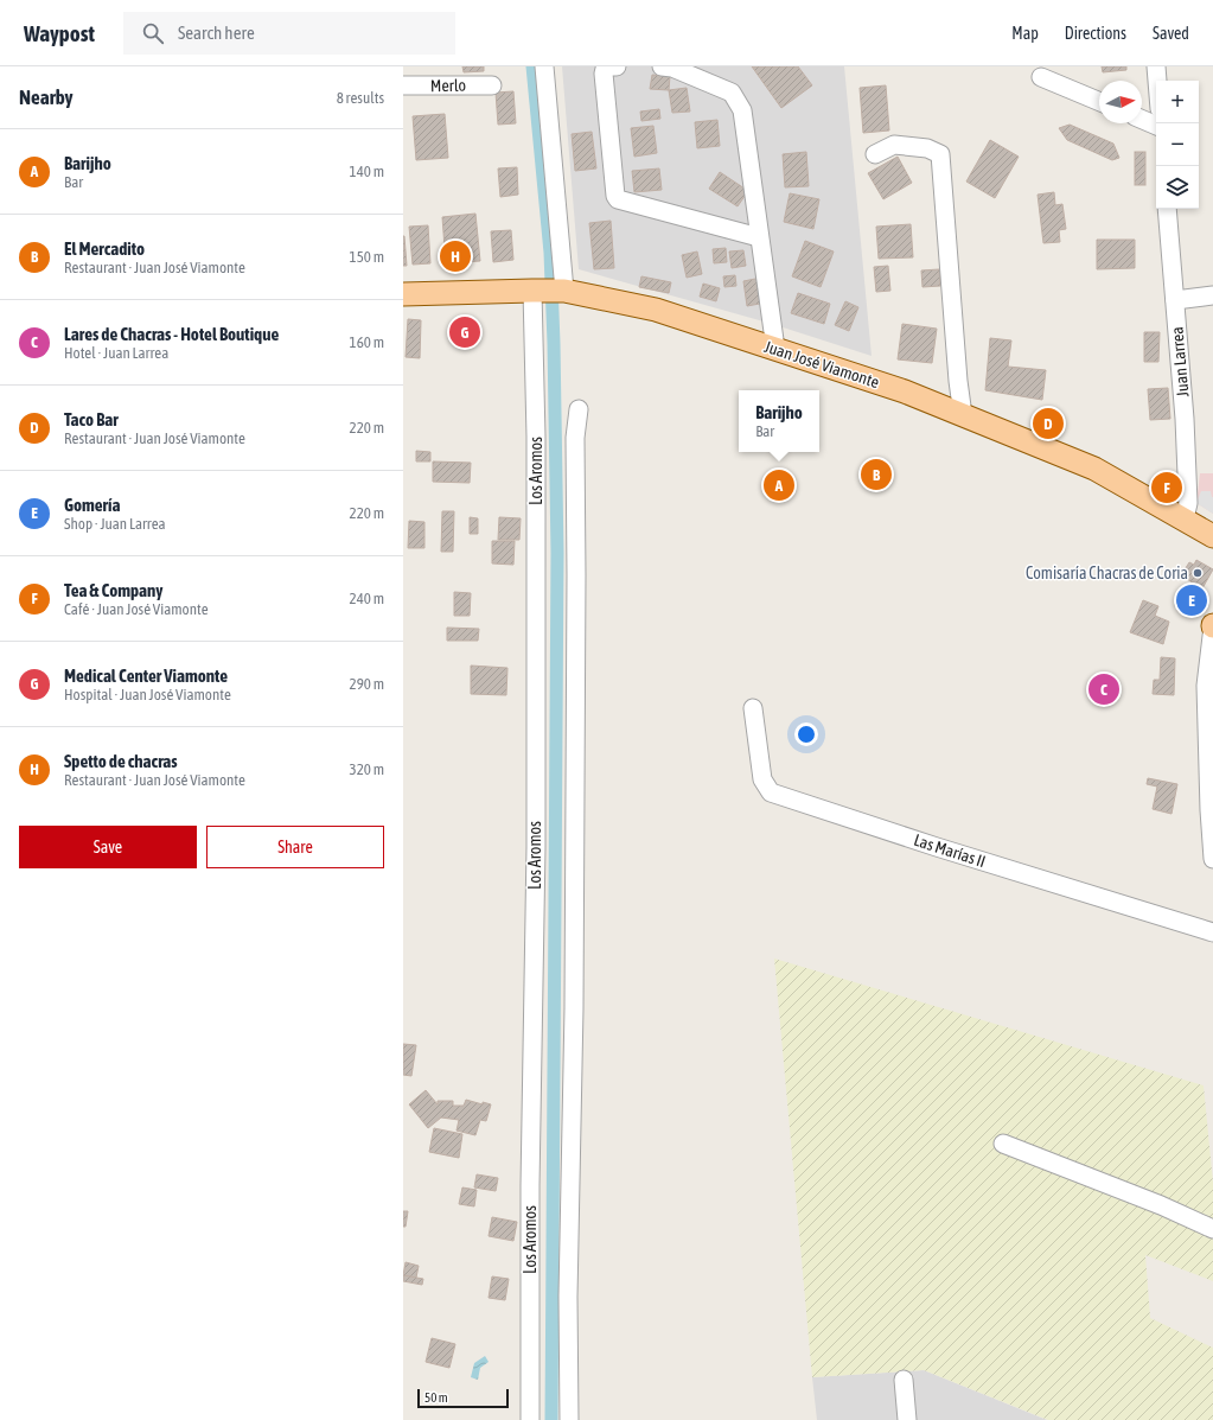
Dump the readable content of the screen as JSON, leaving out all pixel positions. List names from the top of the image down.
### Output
{
  "streets": {
    "main road": ["Juan José Viamonte"],
    "street": [
      "Merlo",
      "Juan Larrea",
      "Los Aromos",
      "Las Marías II"
    ]
  },
  "crossings": [
    ["Juan Larrea", "Juan José Viamonte"],
    ["Juan José Viamonte", "Los Aromos"]
  ],
  "places": ["Comisaría Chacras de Coria"],
  "scale_bar": "50 m",
  "north": "right",
  "page": {
    "header": "Waypost",
    "search": "Search here",
    "nav": ["Map", "Directions", "Saved"],
    "heading": ["Nearby", "8 results"],
    "map_buttons": ["+", "−"],
    "list": [
      {
        "mark": "A",
        "name": "Barijho",
        "note": "Bar",
        "value": "140 m"
      },
      {
        "mark": "B",
        "name": "El Mercadito",
        "note": "Restaurant · Juan José Viamonte",
        "value": "150 m"
      },
      {
        "mark": "C",
        "name": "Lares de Chacras - Hotel Boutique",
        "note": "Hotel · Juan Larrea",
        "value": "160 m"
      },
      {
        "mark": "D",
        "name": "Taco Bar",
        "note": "Restaurant · Juan José Viamonte",
        "value": "220 m"
      },
      {
        "mark": "E",
        "name": "Gomería",
        "note": "Shop · Juan Larrea",
        "value": "220 m"
      },
      {
        "mark": "F",
        "name": "Tea & Company",
        "note": "Café · Juan José Viamonte",
        "value": "240 m"
      },
      {
        "mark": "G",
        "name": "Medical Center Viamonte",
        "note": "Hospital · Juan José Viamonte",
        "value": "290 m"
      },
      {
        "mark": "H",
        "name": "Spetto de chacras",
        "note": "Restaurant · Juan José Viamonte",
        "value": "320 m"
      }
    ],
    "pins": [
      "H",
      "G",
      "D",
      "B",
      "A",
      "F",
      "E",
      "C"
    ],
    "popup": ["Barijho", "Bar"],
    "buttons": ["Save", "Share"],
    "scale": "50 m"
  }
}
